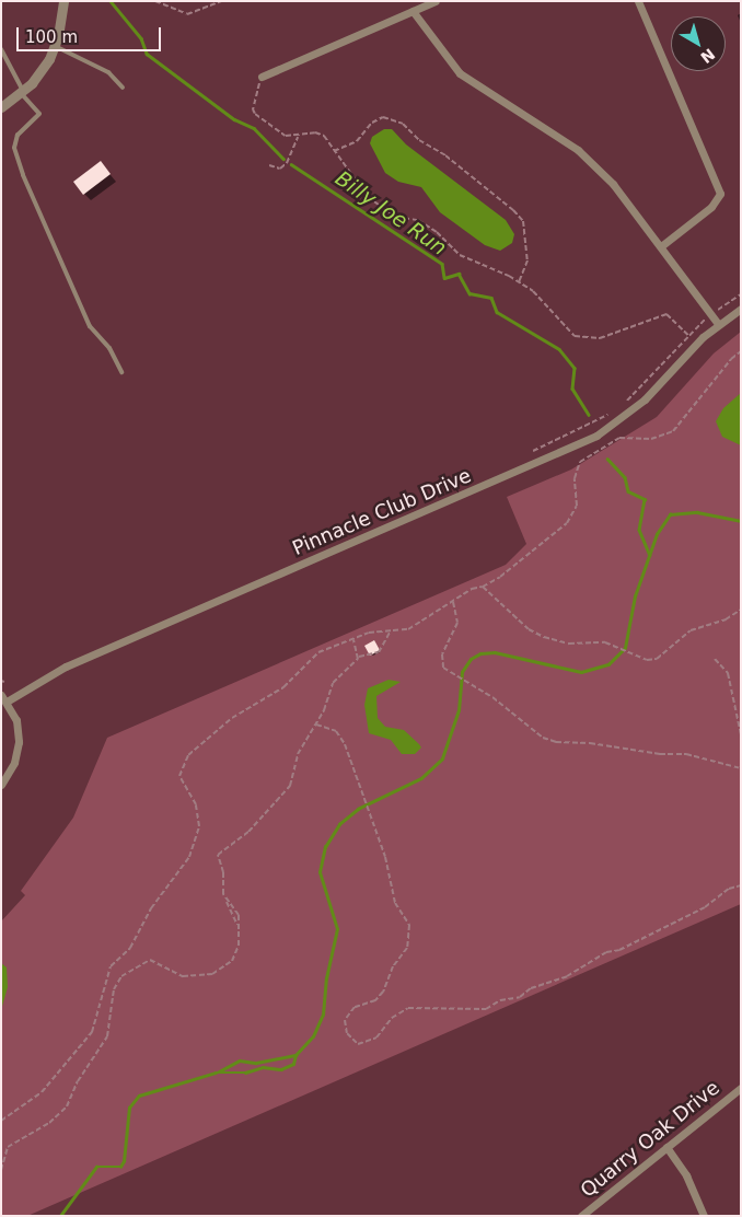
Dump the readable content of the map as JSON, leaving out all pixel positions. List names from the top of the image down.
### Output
{
  "streets": {
    "street": ["Pinnacle Club Drive", "Quarry Oak Drive"]
  },
  "water": ["Billy Joe Run"],
  "scale_bar": "100 m",
  "north": "bottom right"
}
